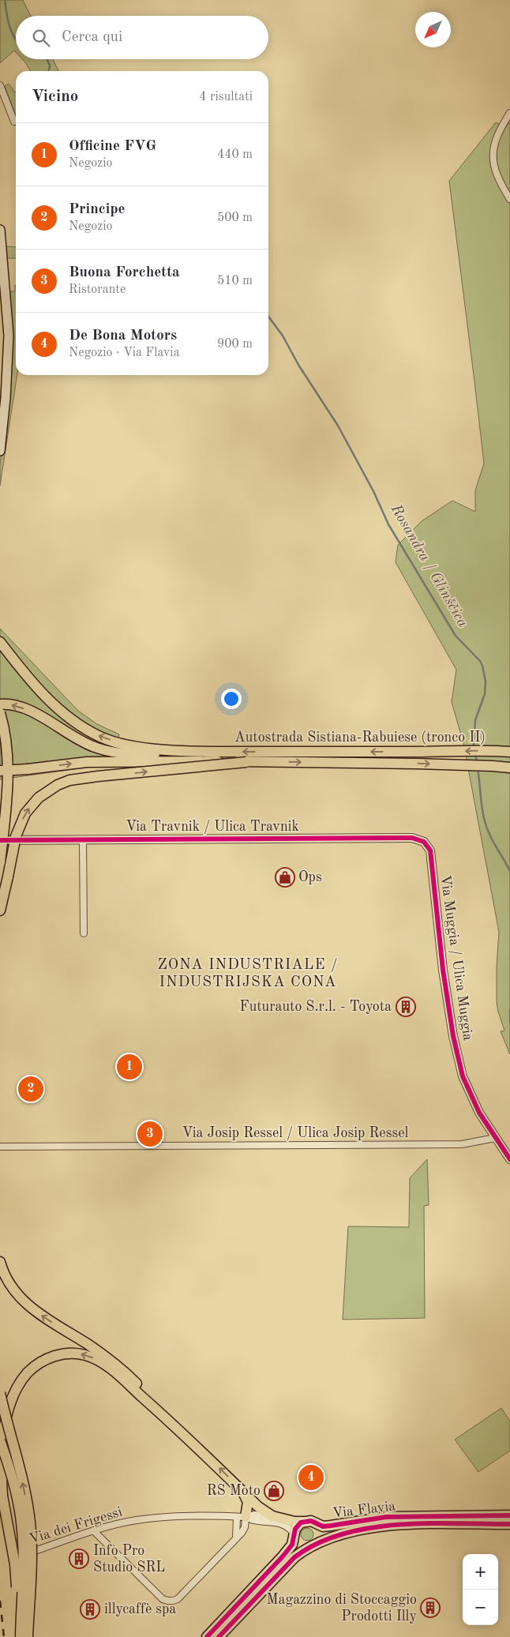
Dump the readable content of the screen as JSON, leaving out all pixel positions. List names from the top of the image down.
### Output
{
  "streets": {
    "main road": ["Autostrada Sistiana-Rabuiese (tronco II)", "Via Flavia"],
    "street": [
      "Via Travnik / Ulica Travnik",
      "Via Muggia / Ulica Muggia",
      "Via Josip Ressel / Ulica Josip Ressel",
      "Via dei Frigessi"
    ]
  },
  "crossings": [
    ["Via Travnik / Ulica Travnik", "Via Muggia / Ulica Muggia"],
    ["Via Muggia / Ulica Muggia", "Via Josip Ressel / Ulica Josip Ressel"],
    ["Via Flavia", "Via dei Frigessi"]
  ],
  "districts": ["ZONA INDUSTRIALE / INDUSTRIJSKA CONA"],
  "water": ["Rosandra / Glinščica"],
  "places": {
    "shop": ["Ops", "RS Moto"],
    "building": [
      "Futurauto S.r.l. - Toyota",
      "Info Pro Studio SRL",
      "Magazzino di Stoccaggio Prodotti Illy",
      "illycaffè spa"
    ]
  },
  "north": "bottom left",
  "page": {
    "search": "Cerca qui",
    "heading": ["Vicino", "4 risultati"],
    "list": [
      {
        "mark": "1",
        "name": "Officine FVG",
        "note": "Negozio",
        "value": "440 m"
      },
      {
        "mark": "2",
        "name": "Principe",
        "note": "Negozio",
        "value": "500 m"
      },
      {
        "mark": "3",
        "name": "Buona Forchetta",
        "note": "Ristorante",
        "value": "510 m"
      },
      {
        "mark": "4",
        "name": "De Bona Motors",
        "note": "Negozio · Via Flavia",
        "value": "900 m"
      }
    ],
    "pins": [
      "1",
      "2",
      "3",
      "4"
    ],
    "map_buttons": ["+", "−"]
  }
}
